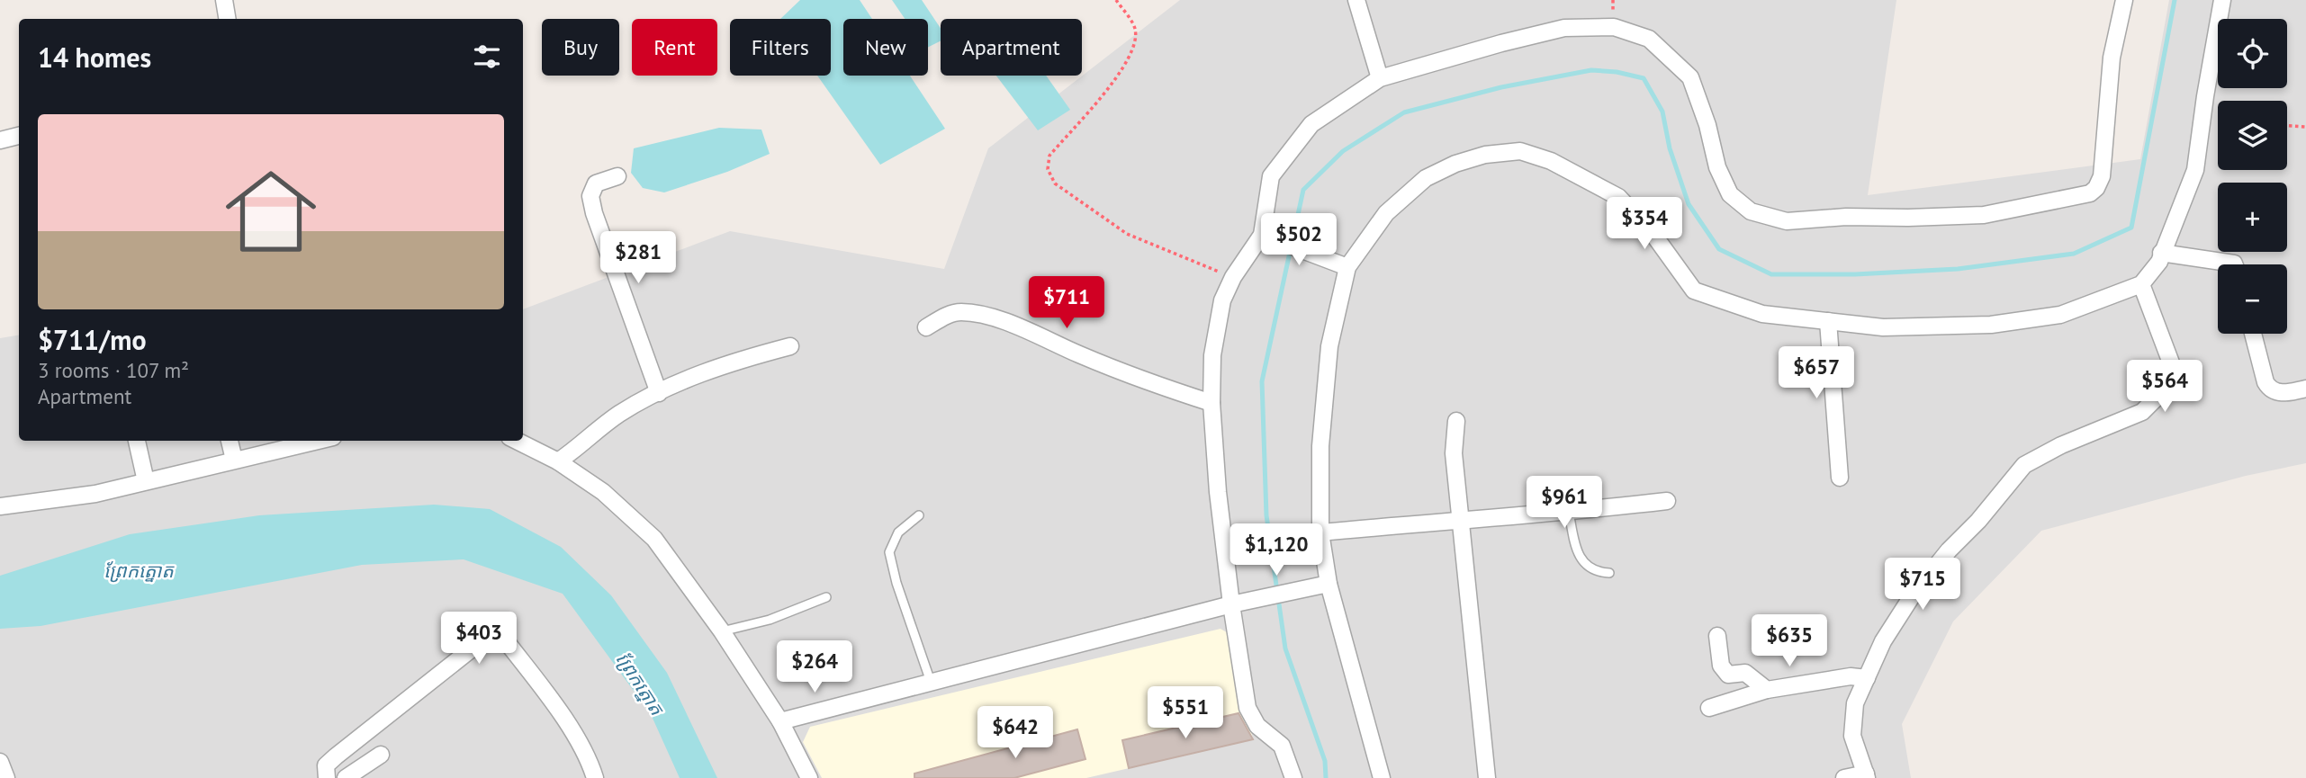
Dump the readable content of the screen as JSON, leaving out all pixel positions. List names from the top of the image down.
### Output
{
  "water": ["ព្រែកត្នោត"],
  "page": {
    "map_buttons": ["+", "−"],
    "chip": [
      "Buy",
      "Rent",
      "Filters",
      "New",
      "Apartment"
    ],
    "heading": "14 homes",
    "list": [
      {
        "name": "$711/mo",
        "note": "3 rooms · 107 m² · Apartment"
      }
    ],
    "price": [
      "$354",
      "$502",
      "$281",
      "$711",
      "$657",
      "$564",
      "$961",
      "$1,120",
      "$715",
      "$403",
      "$635",
      "$264",
      "$551",
      "$642"
    ]
  }
}
